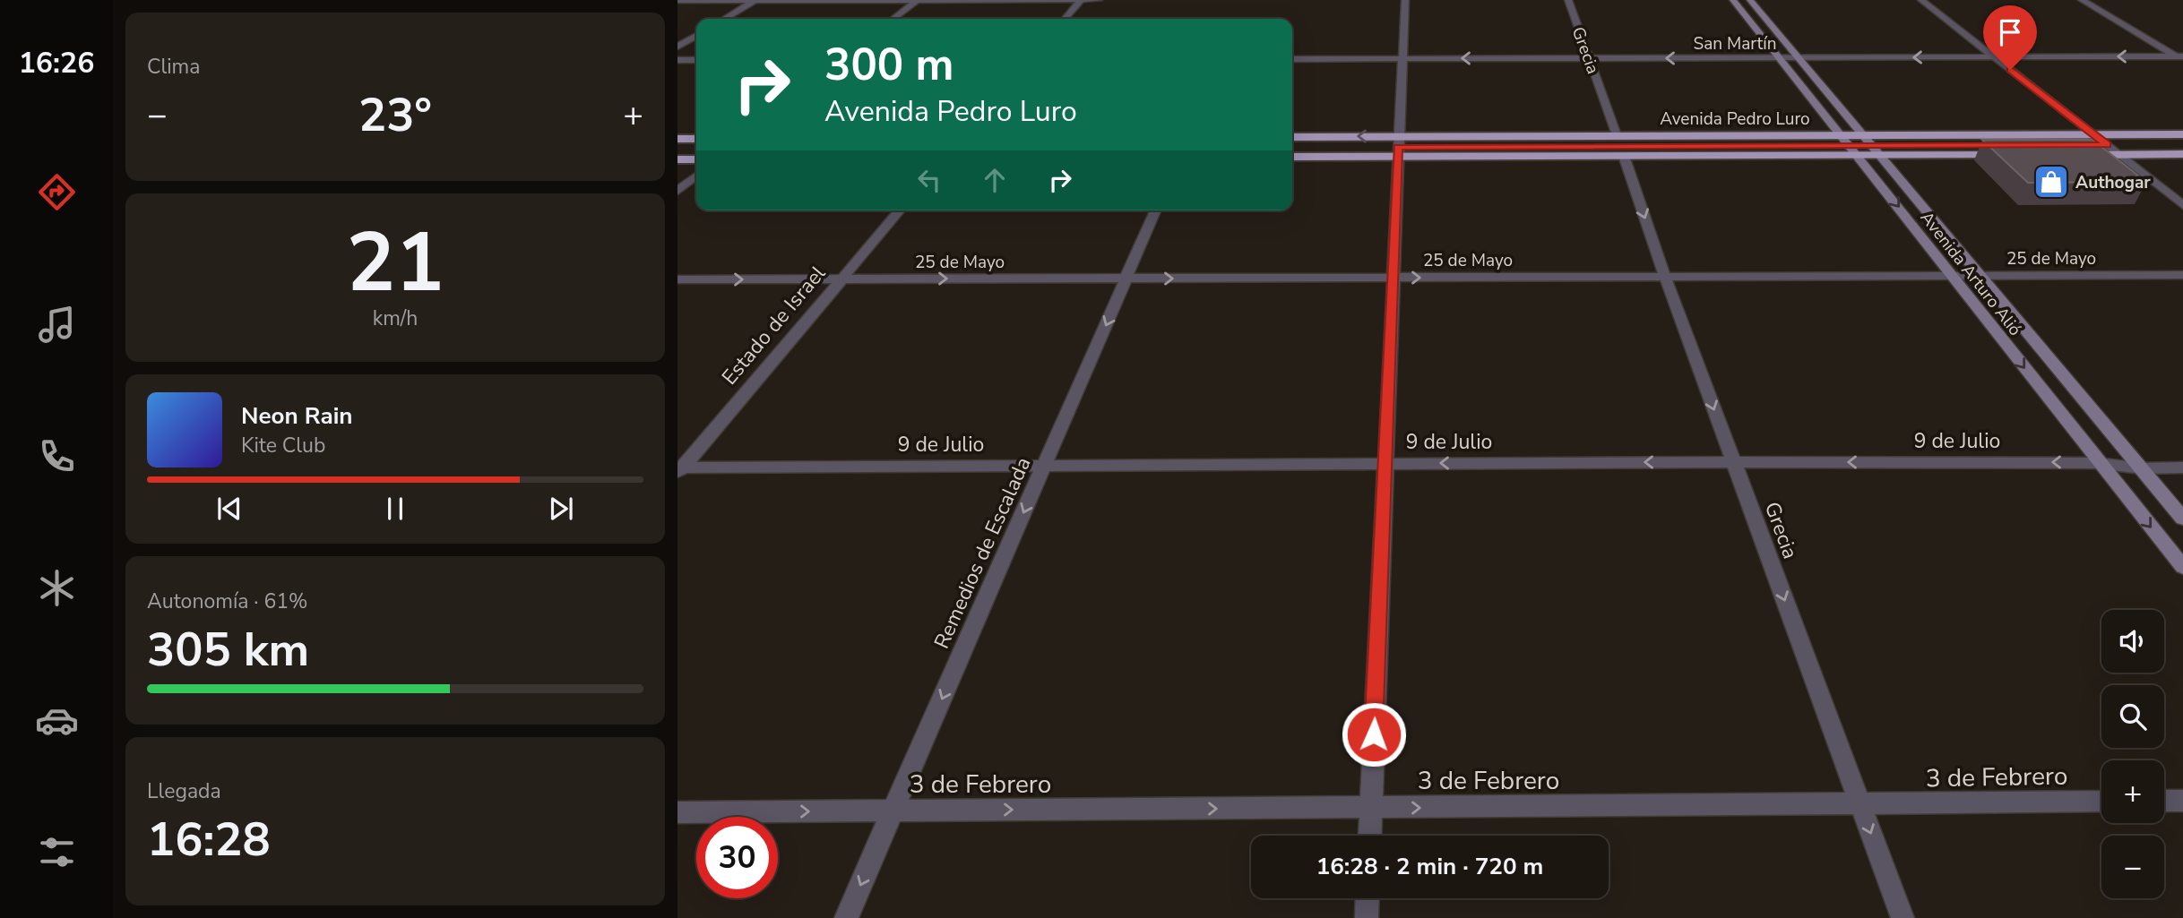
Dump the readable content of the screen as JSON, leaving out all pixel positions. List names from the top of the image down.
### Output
{
  "streets": {
    "highway": ["Avenida Pedro Luro"],
    "main road": ["Avenida Arturo Alió"],
    "street": [
      "San Martín",
      "Grecia",
      "25 de Mayo",
      "Estado de Israel",
      "9 de Julio",
      "Remedios de Escalada",
      "3 de Febrero"
    ]
  },
  "crossings": [
    ["San Martín", "Grecia"],
    ["San Martín", "Avenida Arturo Alió"],
    ["Grecia", "Avenida Pedro Luro"],
    ["Grecia", "25 de Mayo"],
    ["Grecia", "9 de Julio"],
    ["Grecia", "3 de Febrero"],
    ["Avenida Pedro Luro", "Avenida Arturo Alió"],
    ["25 de Mayo", "Avenida Arturo Alió"],
    ["25 de Mayo", "Estado de Israel"],
    ["25 de Mayo", "Remedios de Escalada"],
    ["Avenida Arturo Alió", "9 de Julio"],
    ["Estado de Israel", "9 de Julio"],
    ["9 de Julio", "Remedios de Escalada"],
    ["Remedios de Escalada", "3 de Febrero"]
  ],
  "one_way": [
    "San Martín",
    "Grecia",
    "25 de Mayo",
    "9 de Julio",
    "Remedios de Escalada",
    "3 de Febrero"
  ],
  "places": {
    "shop": ["Authogar"]
  },
  "page": {
    "tabs": "16:26",
    "tile": [
      "Clima",
      ["21", "km/h"],
      ["Autonomía · 61%", "305 km"],
      ["Llegada", "16:28"]
    ],
    "turn": ["300 m", "Avenida Pedro Luro"],
    "heat": ["−", "23°", "+"],
    "song": ["Neon Rain", "Kite Club"],
    "map_buttons": ["+", "−"],
    "limit": "30",
    "trip": "16:28 · 2 min · 720 m"
  }
}
